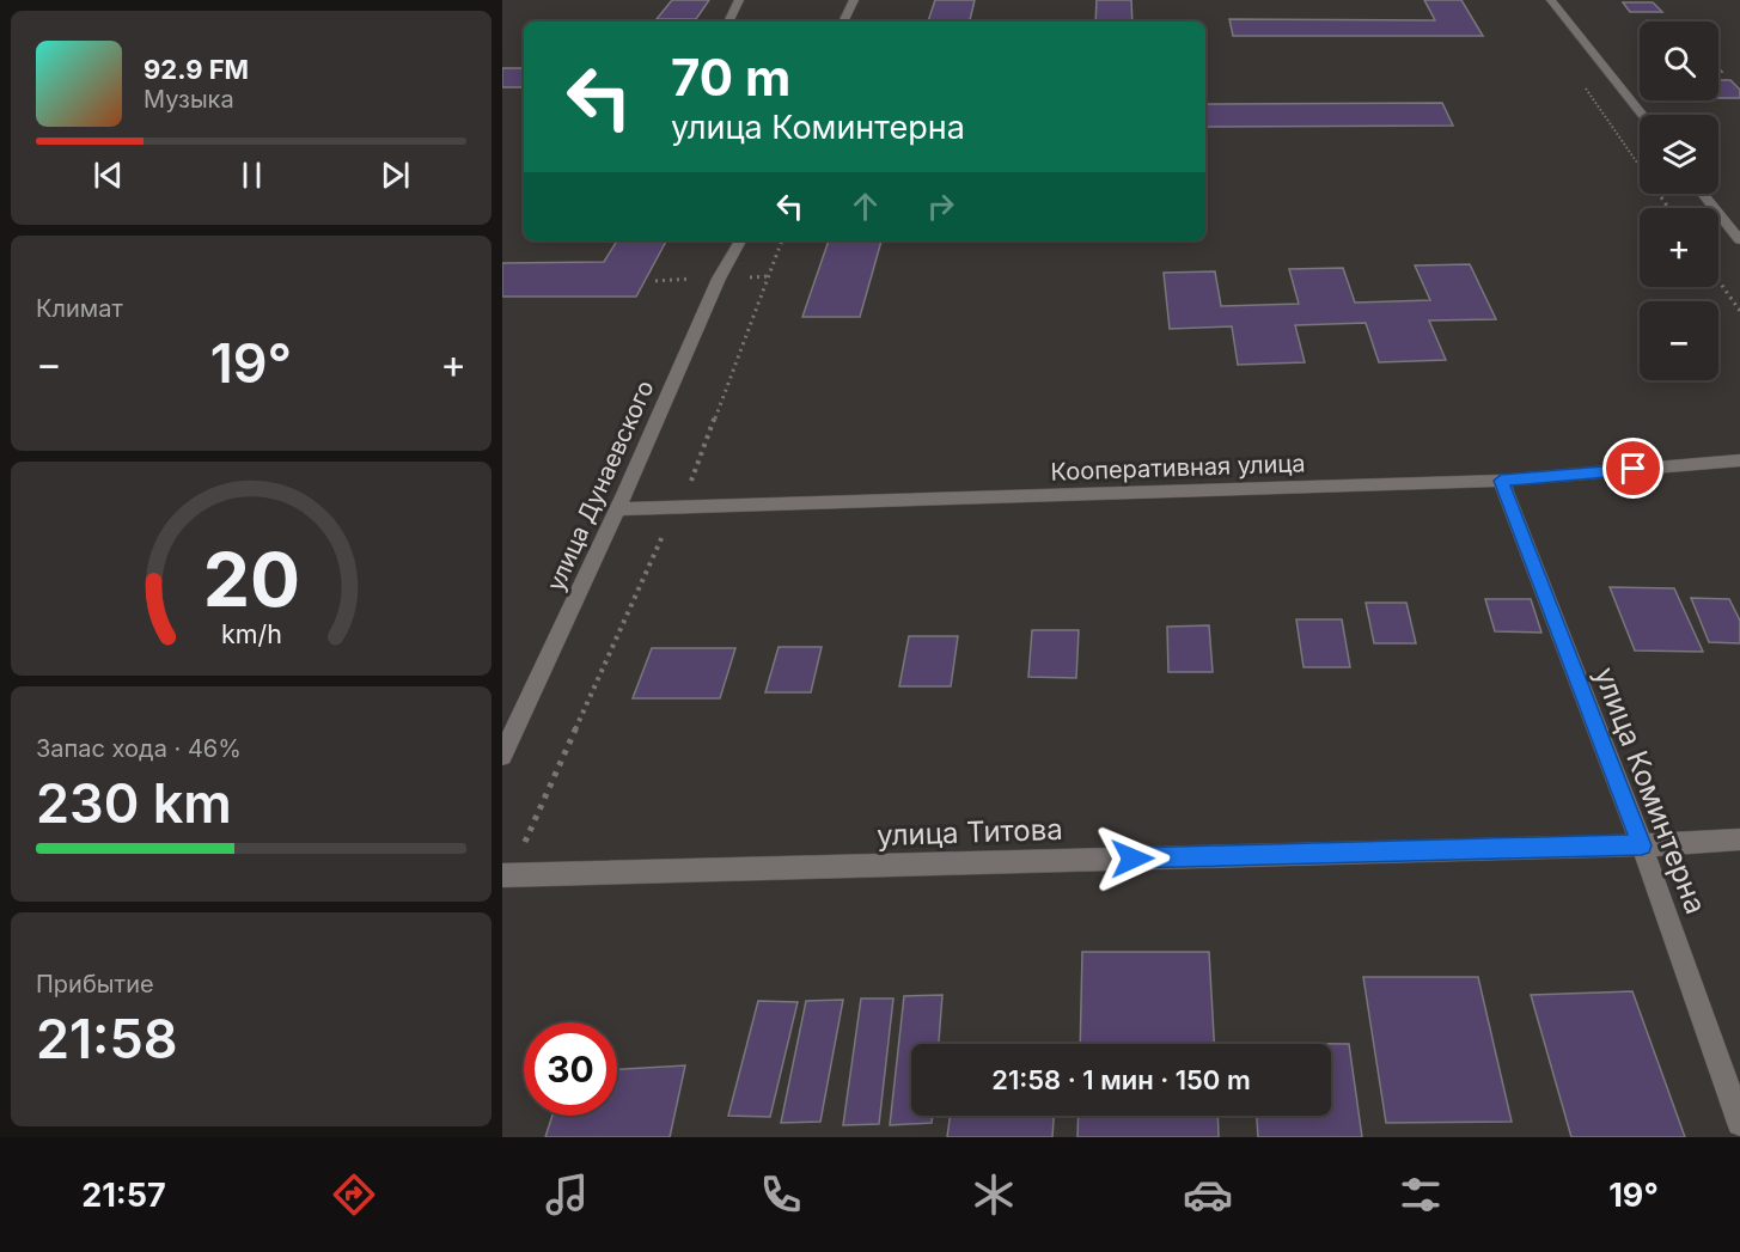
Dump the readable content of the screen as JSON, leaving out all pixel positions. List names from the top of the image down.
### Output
{
  "streets": {
    "street": [
      "Кооперативная улица",
      "улица Дунаевского",
      "улица Коминтерна",
      "улица Титова"
    ]
  },
  "crossings": [
    ["Кооперативная улица", "улица Дунаевского"],
    ["Кооперативная улица", "улица Коминтерна"],
    ["улица Коминтерна", "улица Титова"]
  ],
  "page": {
    "map_buttons": ["+", "−"],
    "turn": ["70 m", "улица Коминтерна"],
    "song": ["92.9 FM", "Музыка"],
    "tile": [
      "Климат",
      ["Запас хода · 46%", "230 km"],
      ["Прибытие", "21:58"]
    ],
    "heat": ["−", "19°", "+"],
    "limit": "30",
    "trip": "21:58 · 1 мин · 150 m",
    "tabs": ["21:57", "19°"],
    "gauge": ["20", "km/h"]
  }
}
